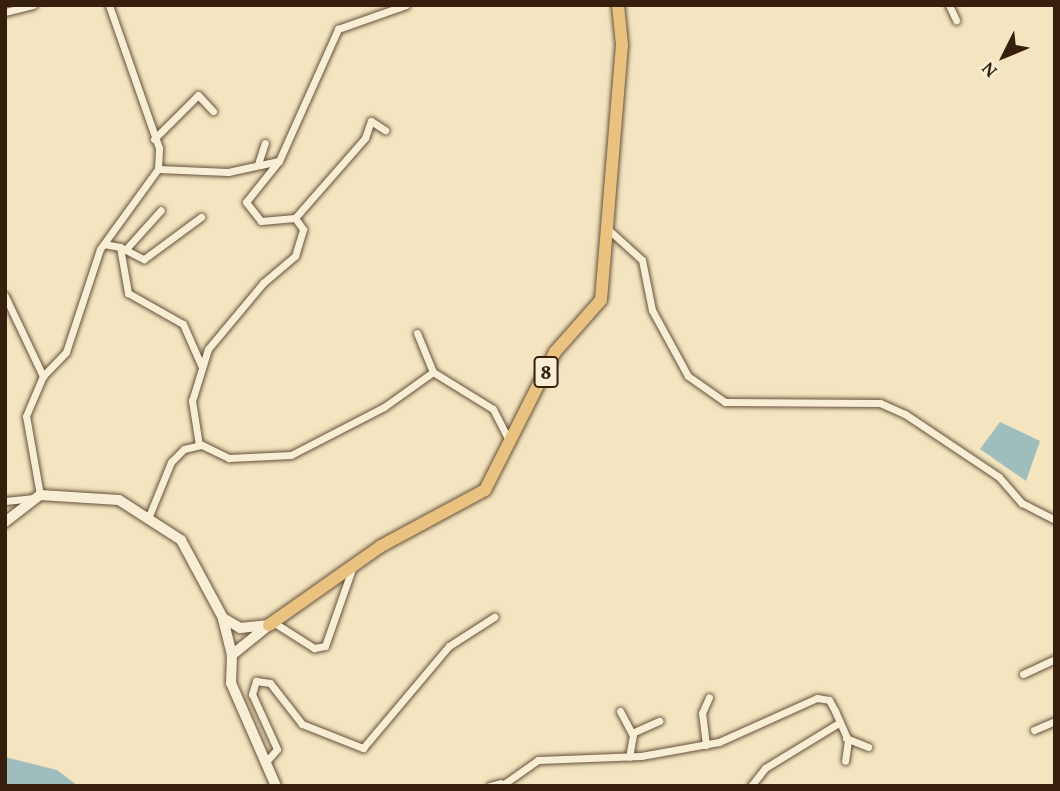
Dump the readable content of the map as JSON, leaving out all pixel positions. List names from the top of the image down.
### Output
{
  "streets": {
    "main road": ["8"]
  },
  "north": "bottom left"
}
